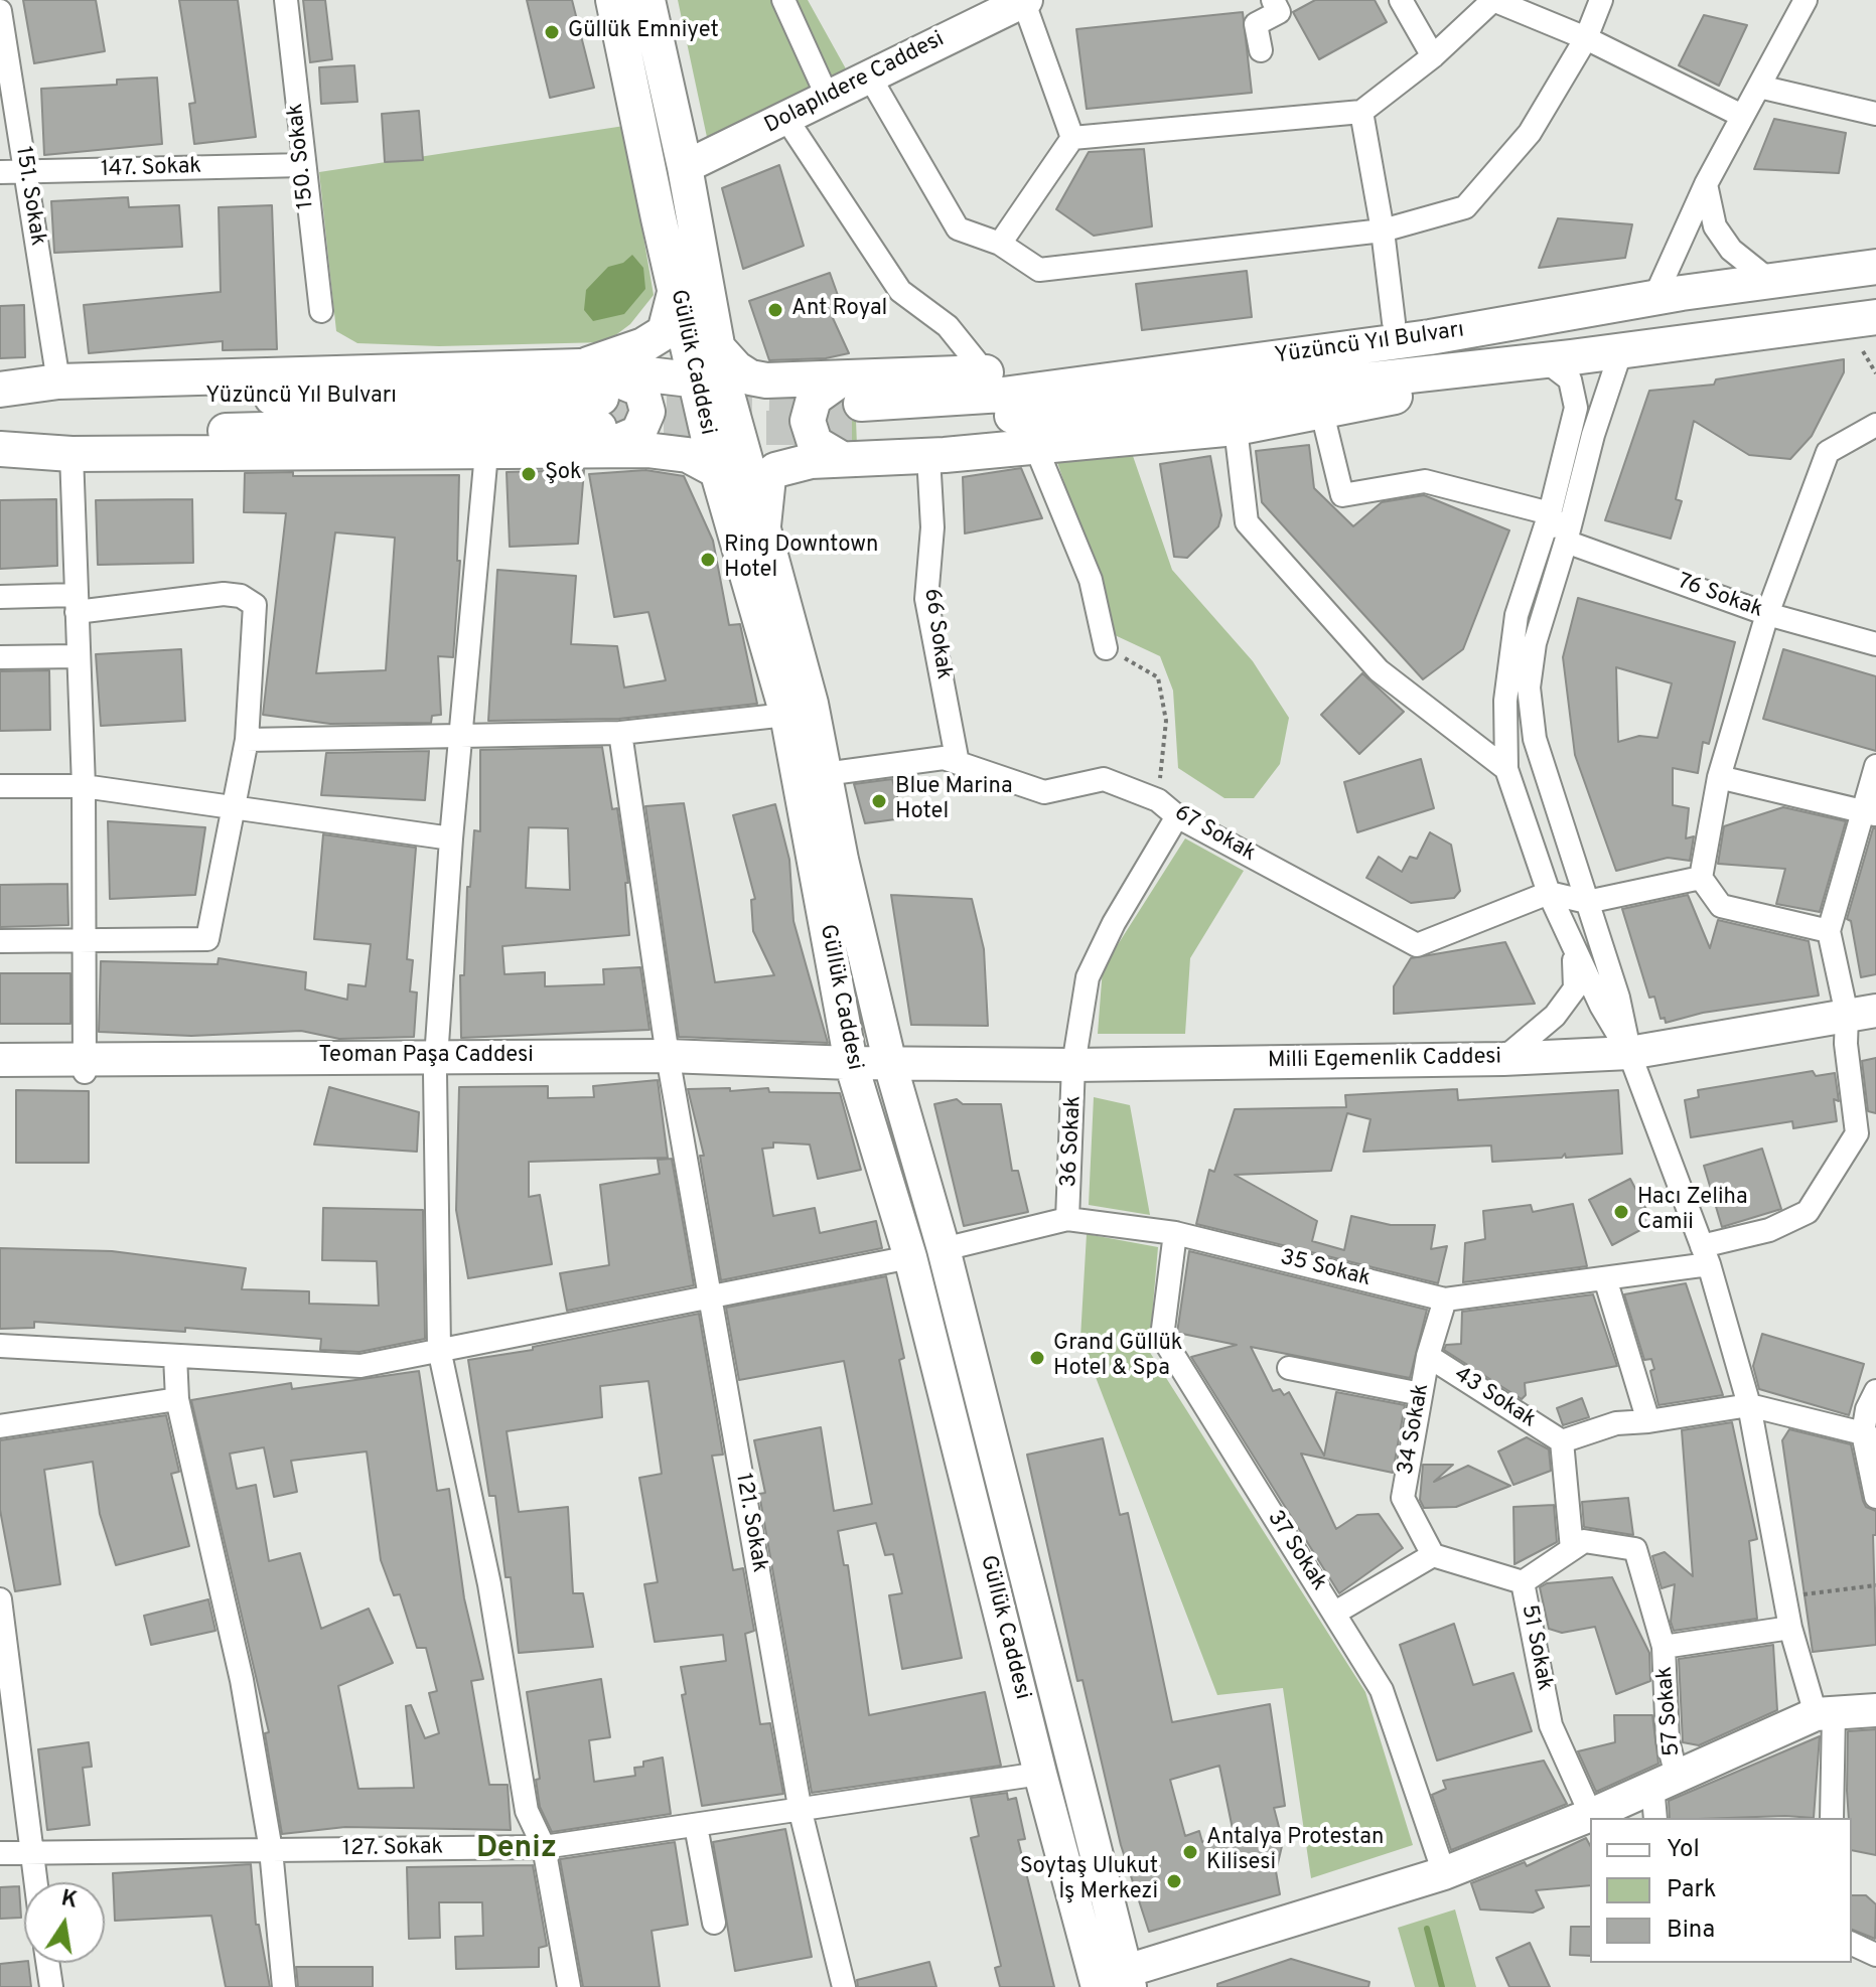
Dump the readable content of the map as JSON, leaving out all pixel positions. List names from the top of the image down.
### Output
{
  "streets": {
    "main road": [
      "Dolaplıdere Caddesi",
      "Yüzüncü Yıl Bulvarı",
      "Güllük Caddesi",
      "Teoman Paşa Caddesi",
      "Milli Egemenlik Caddesi"
    ],
    "street": [
      "150. Sokak",
      "147. Sokak",
      "151. Sokak",
      "76 Sokak",
      "66 Sokak",
      "67 Sokak",
      "36 Sokak",
      "35 Sokak",
      "43 Sokak",
      "34 Sokak",
      "121. Sokak",
      "37 Sokak",
      "51 Sokak",
      "57 Sokak",
      "127. Sokak"
    ]
  },
  "crossings": [
    ["Dolaplıdere Caddesi", "Güllük Caddesi"],
    ["150. Sokak", "147. Sokak"],
    ["147. Sokak", "151. Sokak"],
    ["Güllük Caddesi", "67 Sokak"],
    ["Güllük Caddesi", "Teoman Paşa Caddesi"],
    ["Güllük Caddesi", "Milli Egemenlik Caddesi"],
    ["Güllük Caddesi", "35 Sokak"],
    ["Güllük Caddesi", "127. Sokak"],
    ["66 Sokak", "67 Sokak"],
    ["67 Sokak", "36 Sokak"],
    ["Teoman Paşa Caddesi", "Milli Egemenlik Caddesi"],
    ["Teoman Paşa Caddesi", "121. Sokak"],
    ["Milli Egemenlik Caddesi", "36 Sokak"],
    ["36 Sokak", "35 Sokak"],
    ["35 Sokak", "34 Sokak"],
    ["35 Sokak", "37 Sokak"],
    ["43 Sokak", "34 Sokak"],
    ["34 Sokak", "51 Sokak"],
    ["121. Sokak", "127. Sokak"]
  ],
  "districts": ["Deniz"],
  "places": [
    "Güllük Emniyet",
    "Ant Royal",
    "Şok",
    "Ring Downtown Hotel",
    "Blue Marina Hotel",
    "Hacı Zeliha Camii",
    "Grand Güllük Hotel & Spa",
    "Antalya Protestan Kilisesi",
    "Soytaş Ulukut İş Merkezi"
  ],
  "legend": ["Yol", "Park", "Bina"],
  "north": "top"
}
